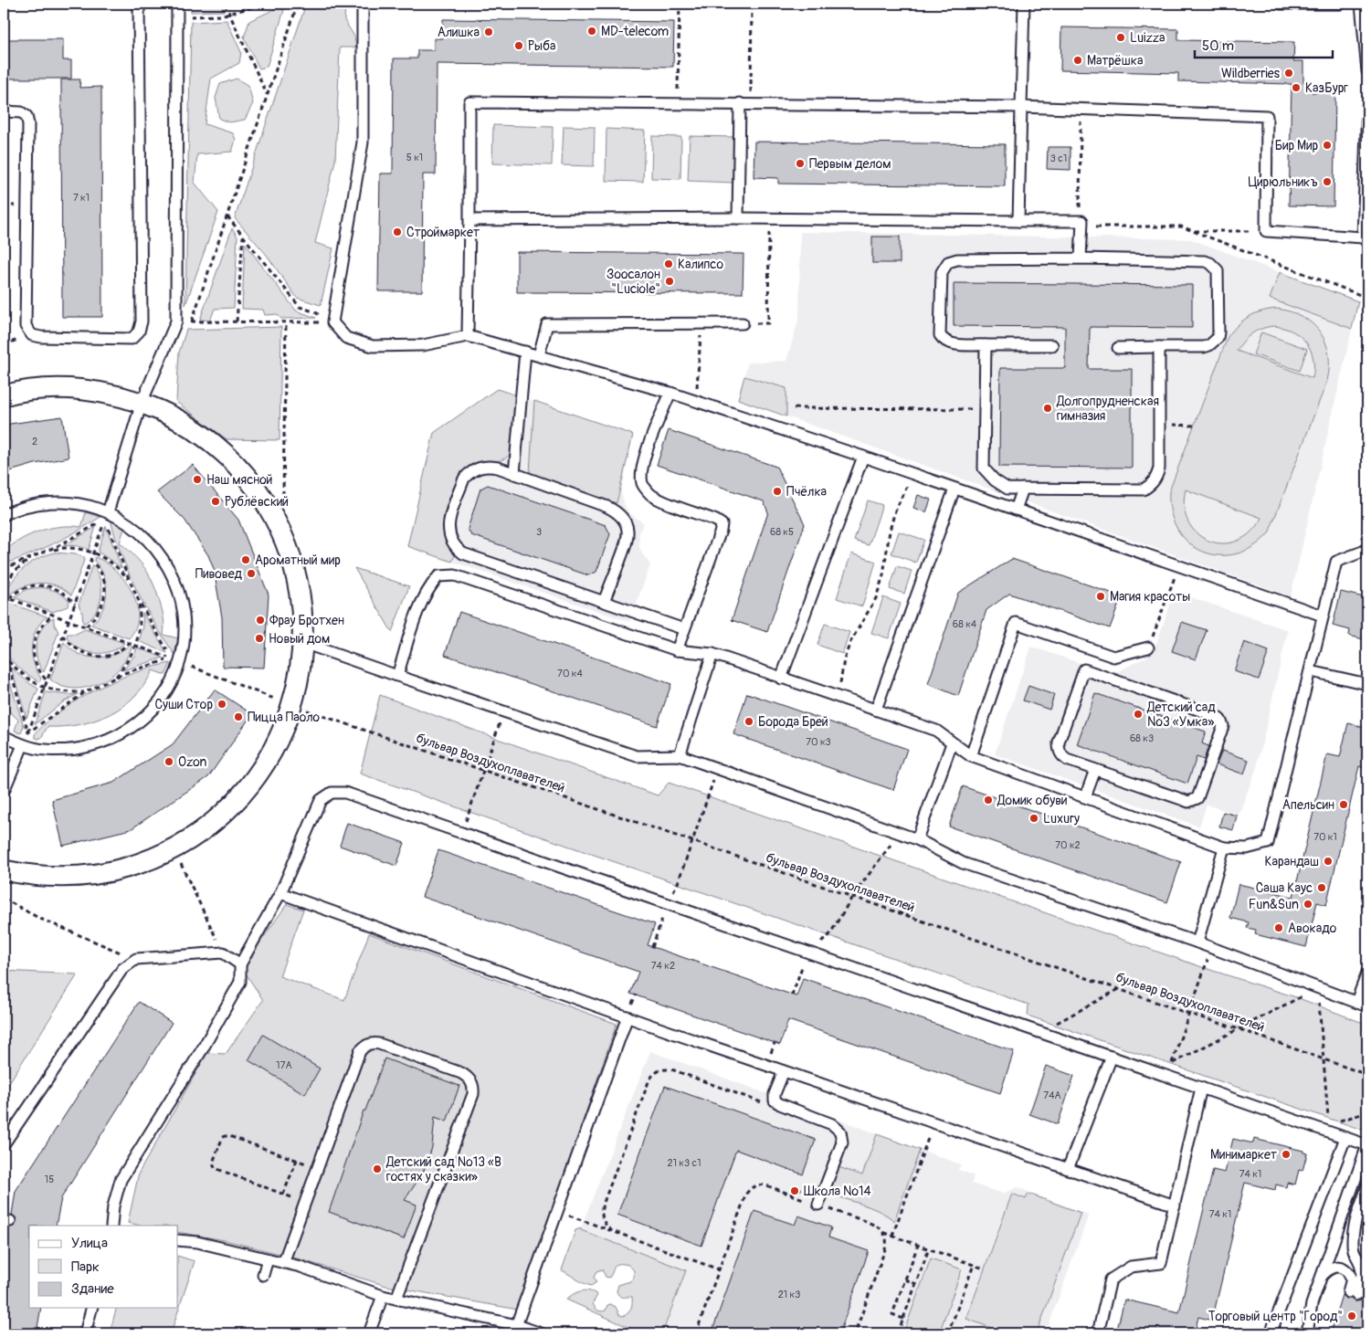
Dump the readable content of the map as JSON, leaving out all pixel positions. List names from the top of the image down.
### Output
{
  "streets": {
    "path": ["бульвар Воздухоплавателей"]
  },
  "places": [
    "MD-telecom",
    "Алишка",
    "Luizza",
    "Рыба",
    "Матрёшка",
    "Wildberries",
    "КазБург",
    "Бир Мир",
    "Первым делом",
    "Цирюльникъ",
    "Строймаркет",
    "Калипсо",
    "Зоосалон \"Luciole\"",
    "Долгопрудненская гимназия",
    "Наш мясной",
    "Пчёлка",
    "Рублёвский",
    "Ароматный мир",
    "Пивовед",
    "Магия красоты",
    "Фрау Бротхен",
    "Новый дом",
    "Суши Стор",
    "Детский сад №3 «Умка»",
    "Пицца Паоло",
    "Борода Брей",
    "Ozon",
    "Домик обуви",
    "Апельсин",
    "Luxury",
    "Карандаш",
    "Саша Каус",
    "Fun&Sun",
    "Авокадо",
    "Минимаркет",
    "Детский сад №13 «В гостях у сказки»",
    "Школа №14",
    "Торговый центр \"Город\""
  ],
  "house_numbers": [
    "5 к1",
    "3 с1",
    "7 к1",
    "2",
    "3",
    "68 к5",
    "68 к4",
    "70 к4",
    "68 к3",
    "70 к3",
    "70 к1",
    "70 к2",
    "74 к2",
    "17А",
    "74А",
    "21 к3 с1",
    "74 к1",
    "15",
    "74 к1",
    "21 к3"
  ],
  "legend": ["Улица", "Парк", "Здание"],
  "scale_bar": "50 m"
}
